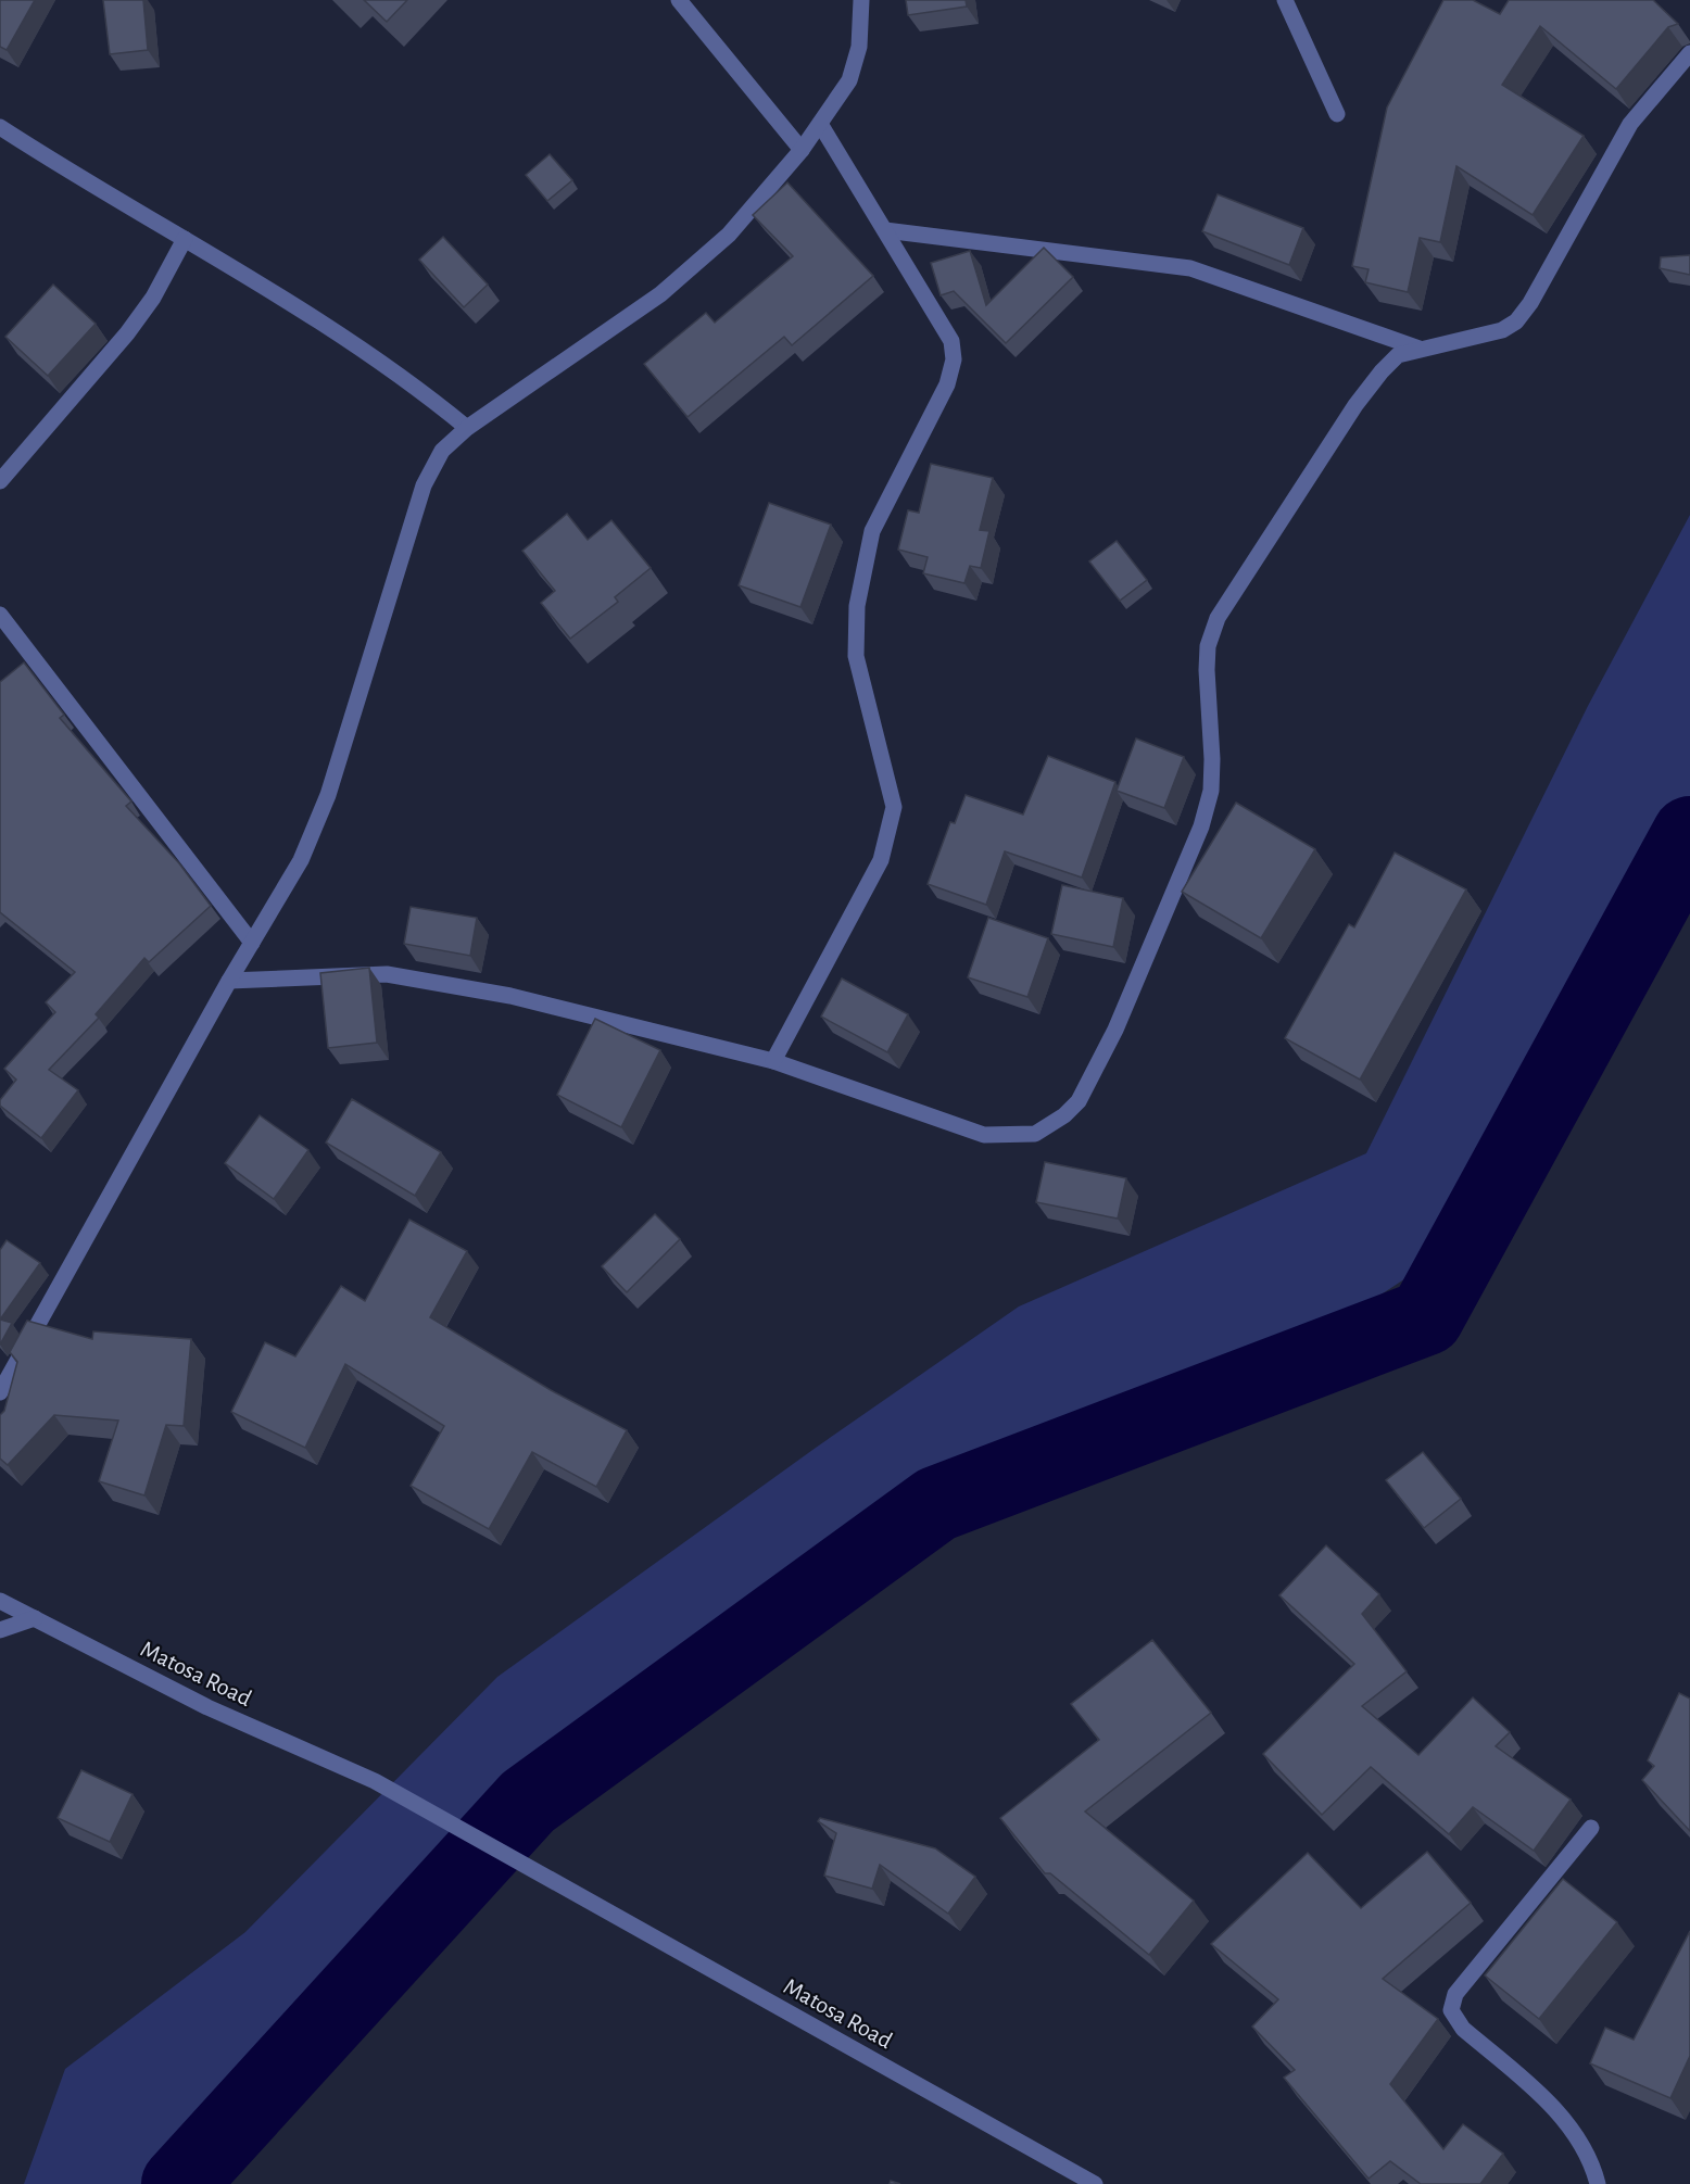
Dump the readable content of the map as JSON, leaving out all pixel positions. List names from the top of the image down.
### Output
{
  "streets": {
    "street": ["Matosa Road"]
  }
}
